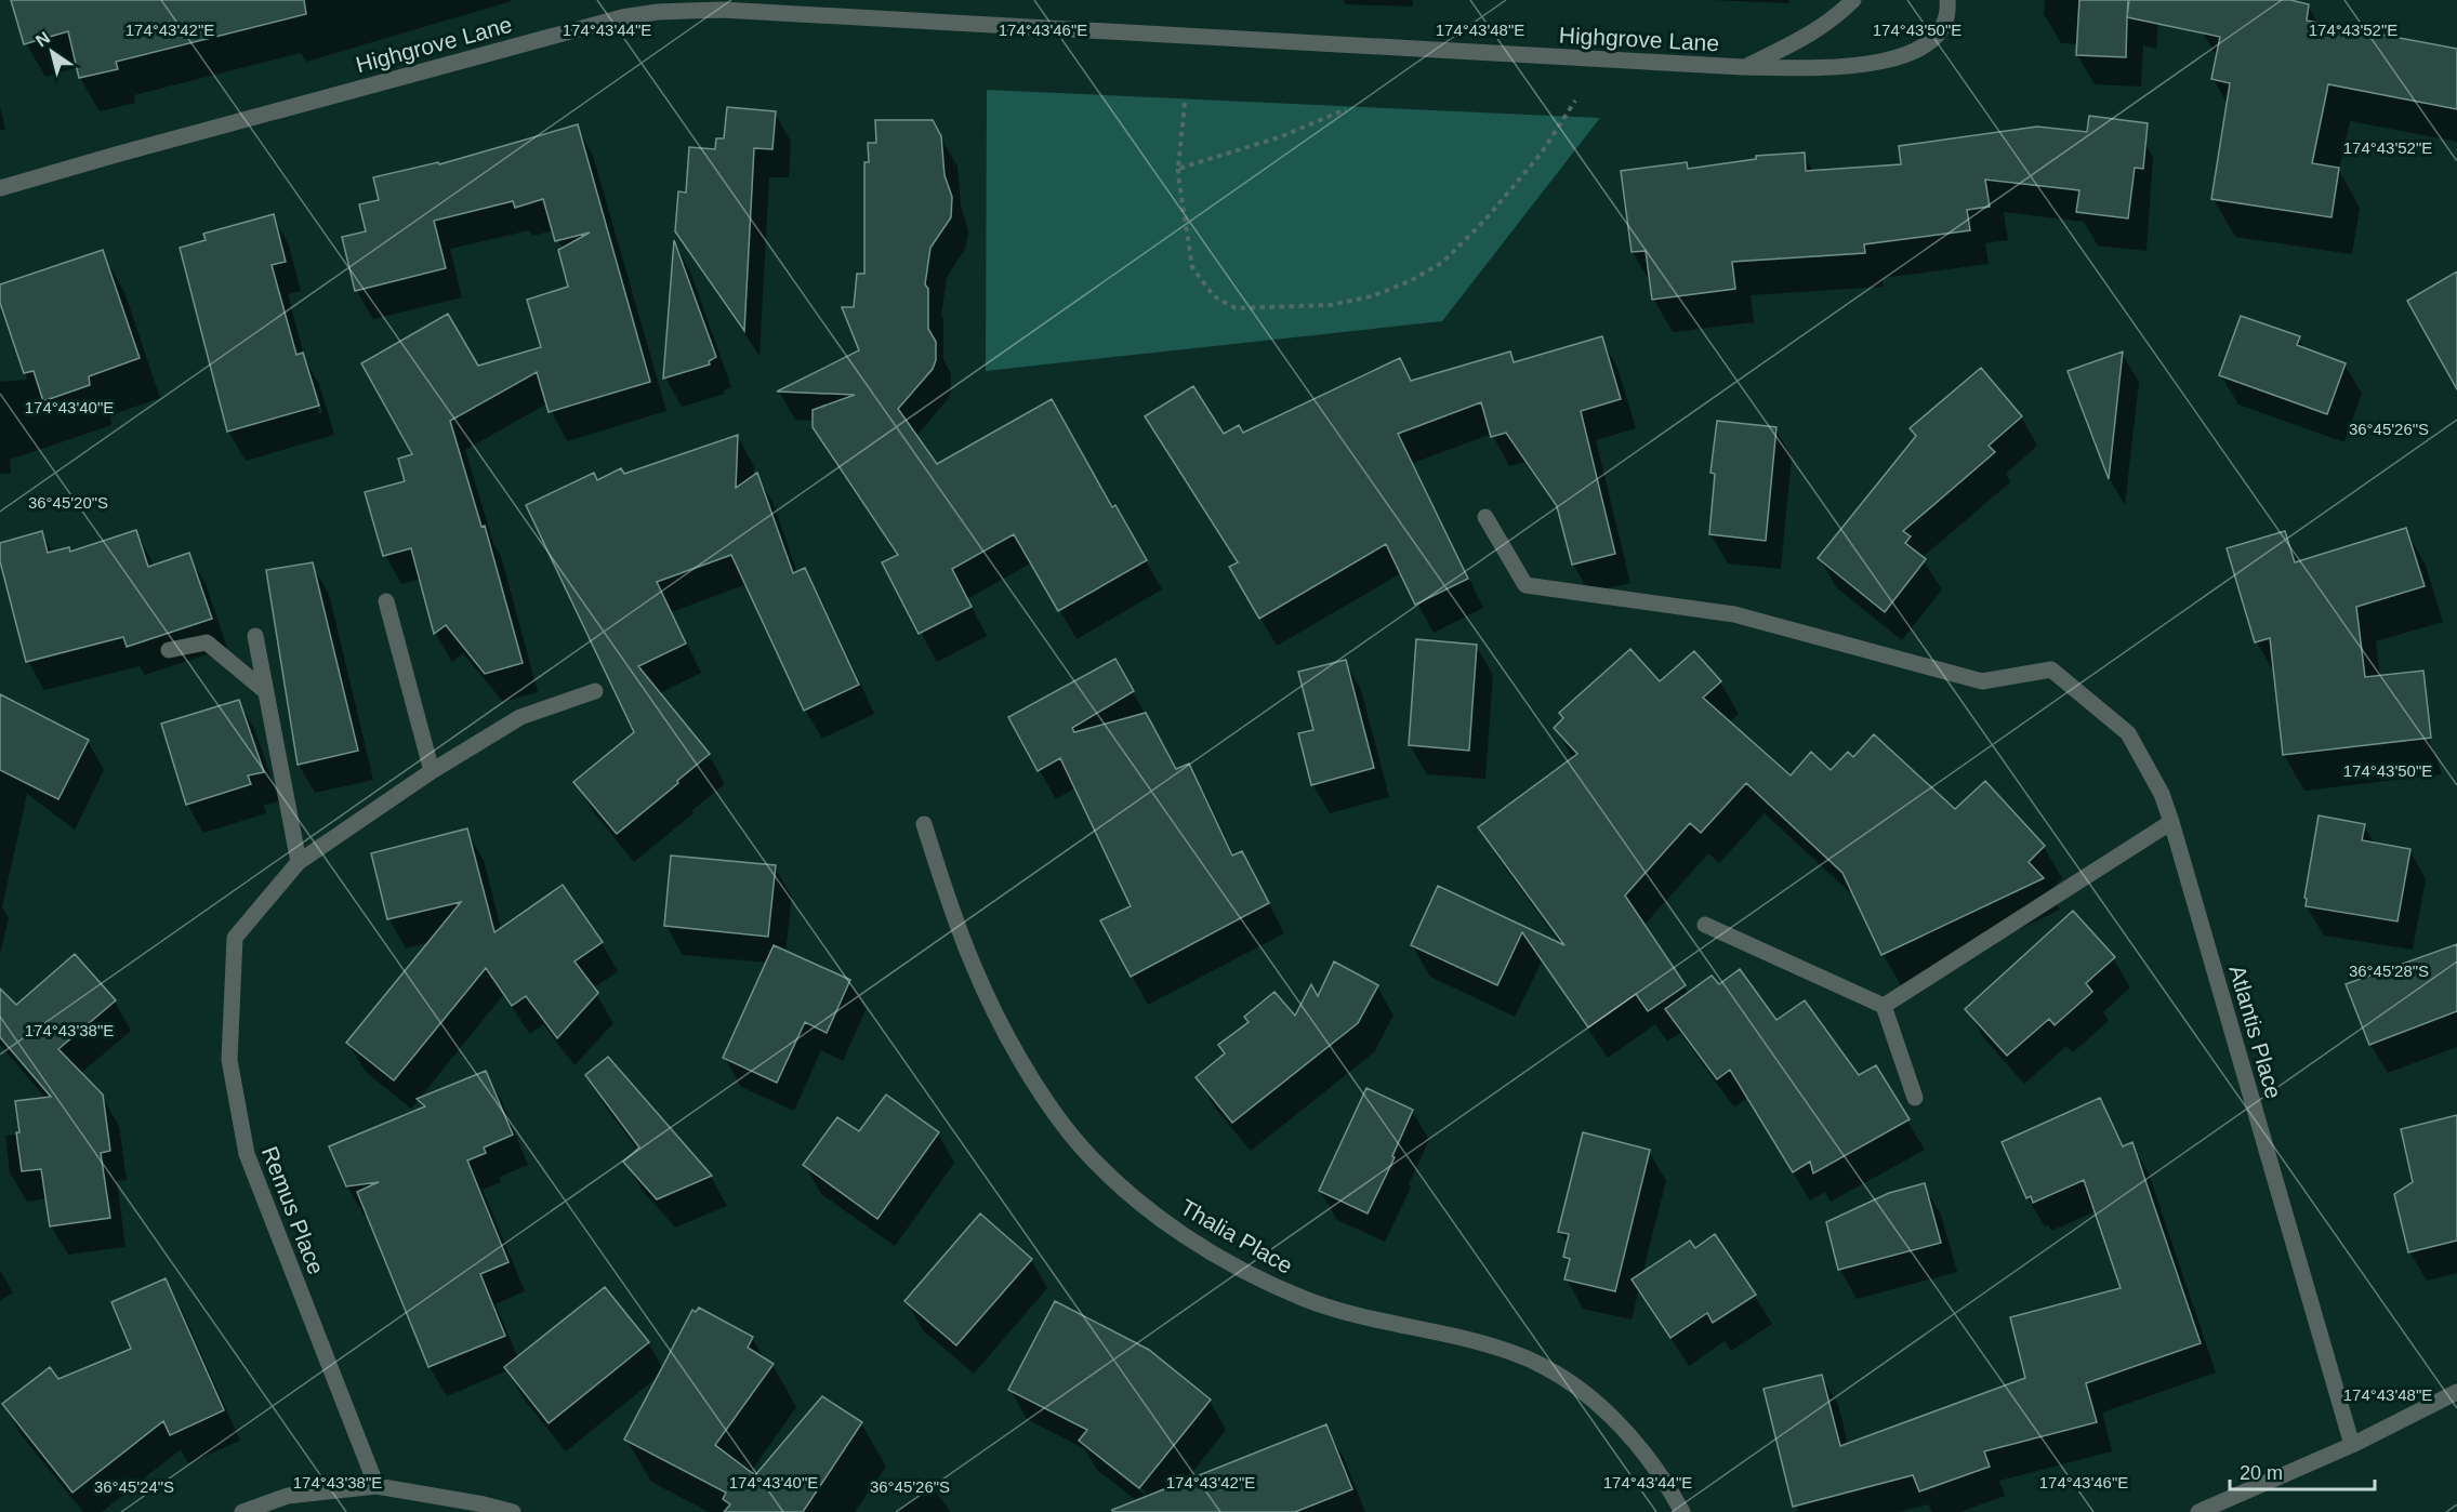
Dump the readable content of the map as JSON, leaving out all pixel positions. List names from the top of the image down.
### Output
{
  "streets": {
    "street": [
      "Highgrove Lane",
      "Atlantis Place",
      "Remus Place",
      "Thalia Place"
    ]
  },
  "scale_bar": "20 m",
  "north": "top left",
  "coordinates": [
    "174°43'48\"E",
    "174°43'42\"E",
    "174°43'44\"E",
    "174°43'46\"E",
    "174°43'50\"E",
    "174°43'52\"E",
    "174°43'40\"E",
    "36°45'26\"S",
    "36°45'20\"S",
    "36°45'28\"S",
    "174°43'38\"E",
    "36°45'24\"S"
  ]
}
